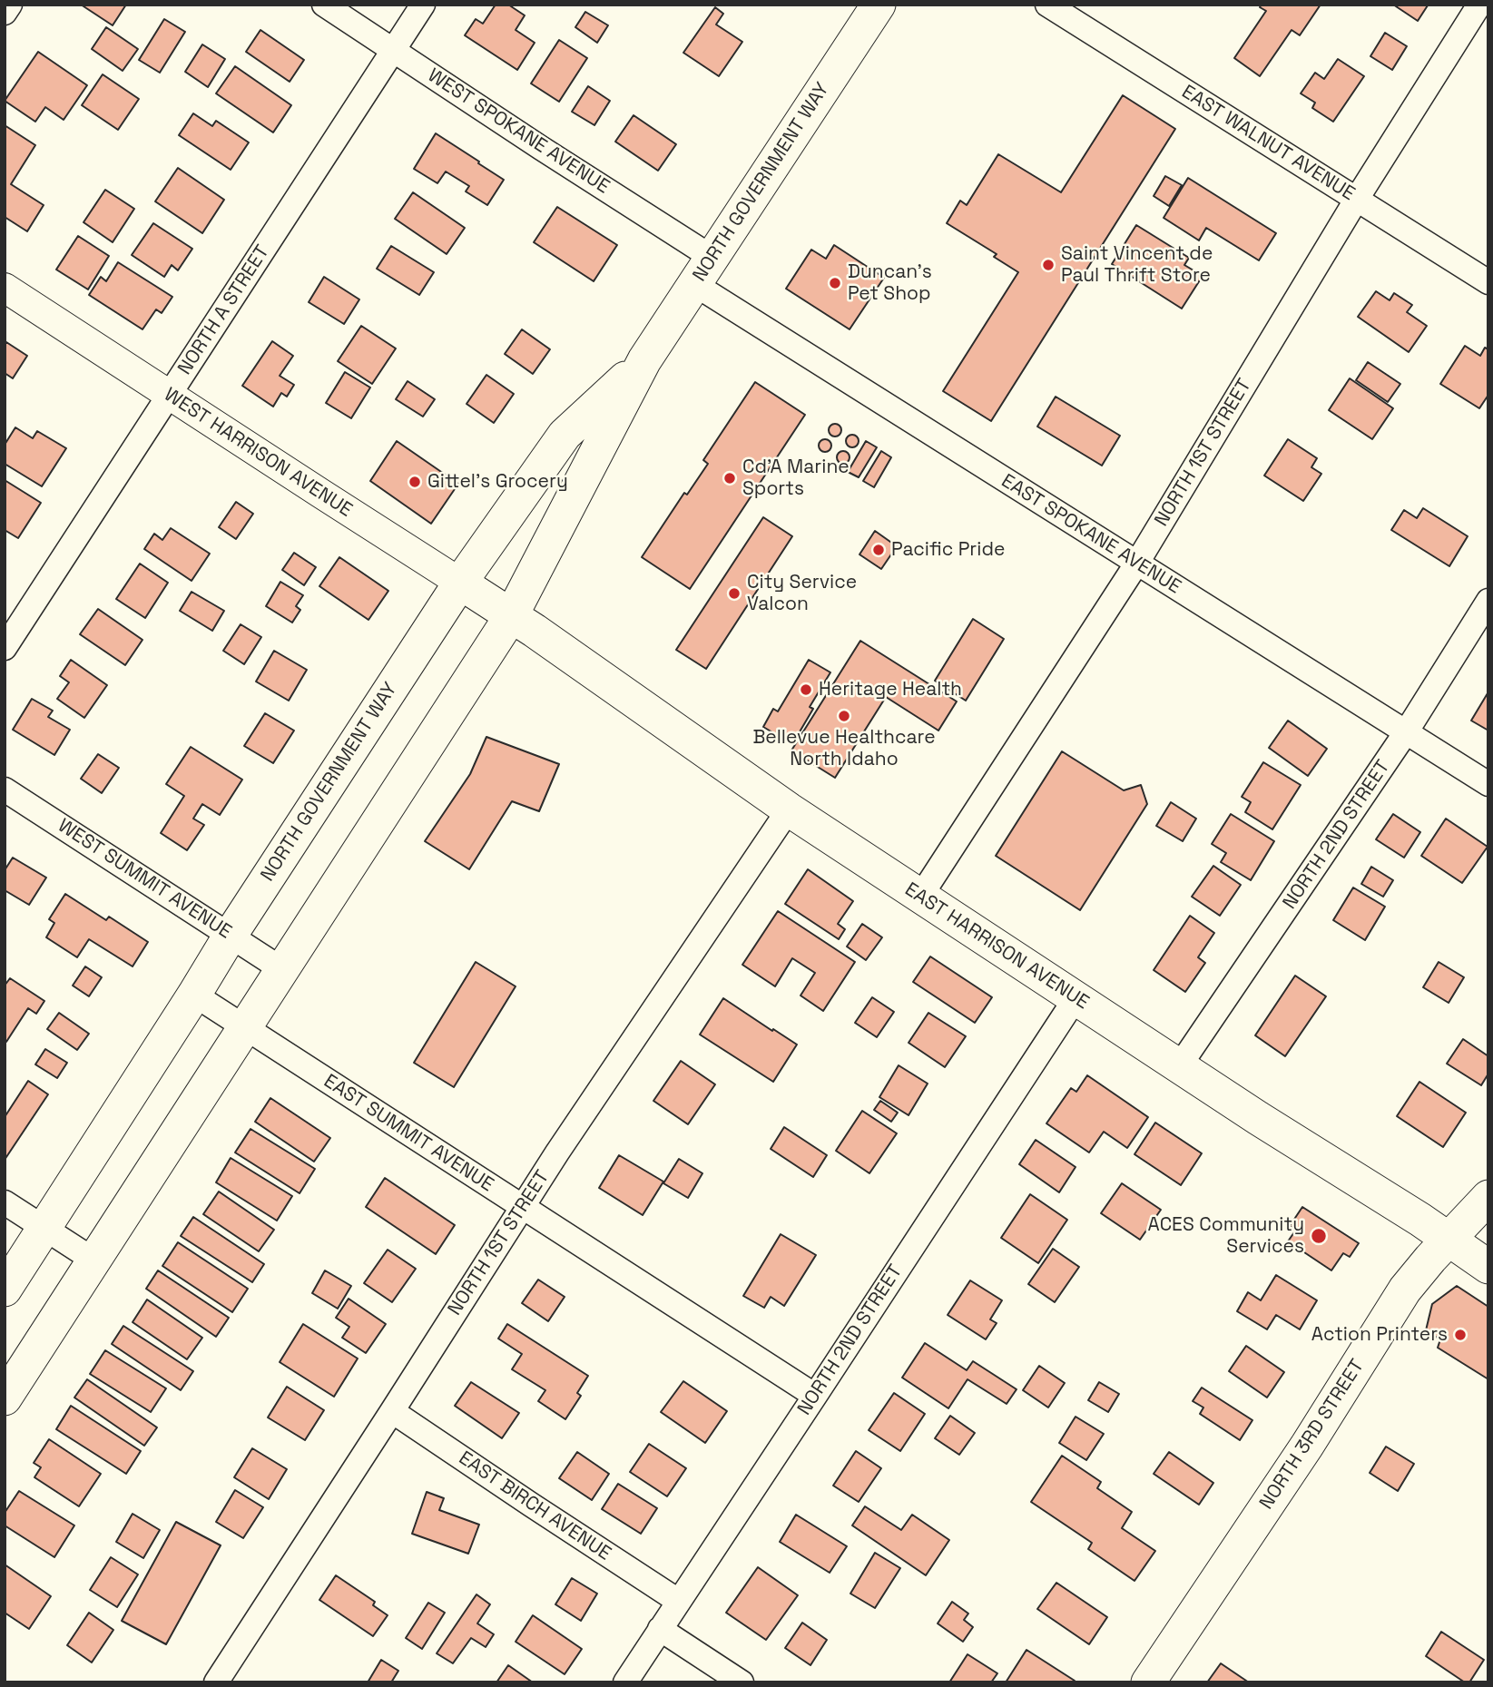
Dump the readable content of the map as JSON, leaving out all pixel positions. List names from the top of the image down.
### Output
{
  "streets": {
    "main road": [
      "NORTH GOVERNMENT WAY",
      "WEST HARRISON AVENUE",
      "EAST HARRISON AVENUE",
      "NORTH 3RD STREET"
    ],
    "street": [
      "WEST SPOKANE AVENUE",
      "EAST WALNUT AVENUE",
      "NORTH A STREET",
      "NORTH 1ST STREET",
      "EAST SPOKANE AVENUE",
      "NORTH 2ND STREET",
      "WEST SUMMIT AVENUE",
      "EAST SUMMIT AVENUE",
      "EAST BIRCH AVENUE"
    ]
  },
  "crossings": [
    ["WEST SPOKANE AVENUE", "NORTH GOVERNMENT WAY"],
    ["WEST SPOKANE AVENUE", "NORTH A STREET"],
    ["WEST SPOKANE AVENUE", "EAST SPOKANE AVENUE"],
    ["EAST WALNUT AVENUE", "NORTH 1ST STREET"],
    ["NORTH GOVERNMENT WAY", "WEST HARRISON AVENUE"],
    ["NORTH GOVERNMENT WAY", "EAST SPOKANE AVENUE"],
    ["NORTH GOVERNMENT WAY", "WEST SUMMIT AVENUE"],
    ["NORTH GOVERNMENT WAY", "EAST HARRISON AVENUE"],
    ["NORTH GOVERNMENT WAY", "EAST SUMMIT AVENUE"],
    ["NORTH A STREET", "WEST HARRISON AVENUE"],
    ["WEST HARRISON AVENUE", "EAST HARRISON AVENUE"],
    ["NORTH 1ST STREET", "EAST SPOKANE AVENUE"],
    ["NORTH 1ST STREET", "EAST HARRISON AVENUE"],
    ["NORTH 1ST STREET", "EAST SUMMIT AVENUE"],
    ["NORTH 1ST STREET", "EAST BIRCH AVENUE"],
    ["EAST SPOKANE AVENUE", "NORTH 2ND STREET"],
    ["NORTH 2ND STREET", "EAST HARRISON AVENUE"],
    ["NORTH 2ND STREET", "EAST SUMMIT AVENUE"],
    ["NORTH 2ND STREET", "EAST BIRCH AVENUE"],
    ["EAST HARRISON AVENUE", "NORTH 3RD STREET"]
  ],
  "places": [
    "Saint Vincent de Paul Thrift Store",
    "Duncan's Pet Shop",
    "Cd'A Marine Sports",
    "Gittel's Grocery",
    "Pacific Pride",
    "City Service Valcon",
    "Heritage Health",
    "Bellevue Healthcare North Idaho",
    "ACES Community Services",
    "Action Printers"
  ]
}
